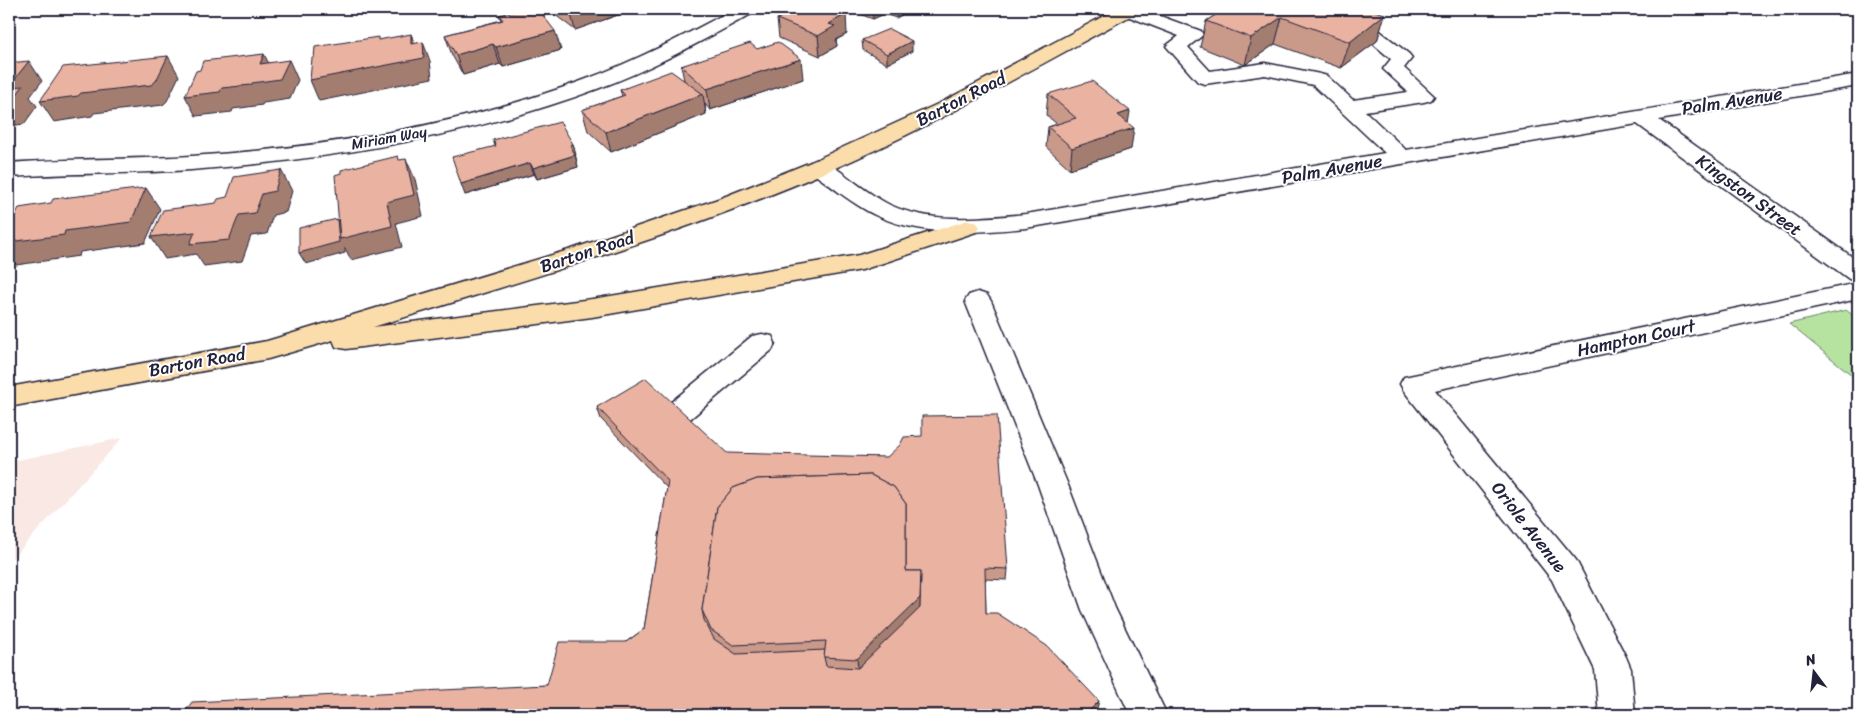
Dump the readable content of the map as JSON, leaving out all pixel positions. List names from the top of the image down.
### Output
{
  "streets": {
    "main road": ["Barton Road"],
    "street": [
      "Palm Avenue",
      "Miriam Way",
      "Kingston Street",
      "Hampton Court",
      "Oriole Avenue"
    ]
  },
  "crossings": [
    ["Barton Road", "Palm Avenue"],
    ["Palm Avenue", "Kingston Street"],
    ["Hampton Court", "Oriole Avenue"]
  ],
  "north": "top"
}
